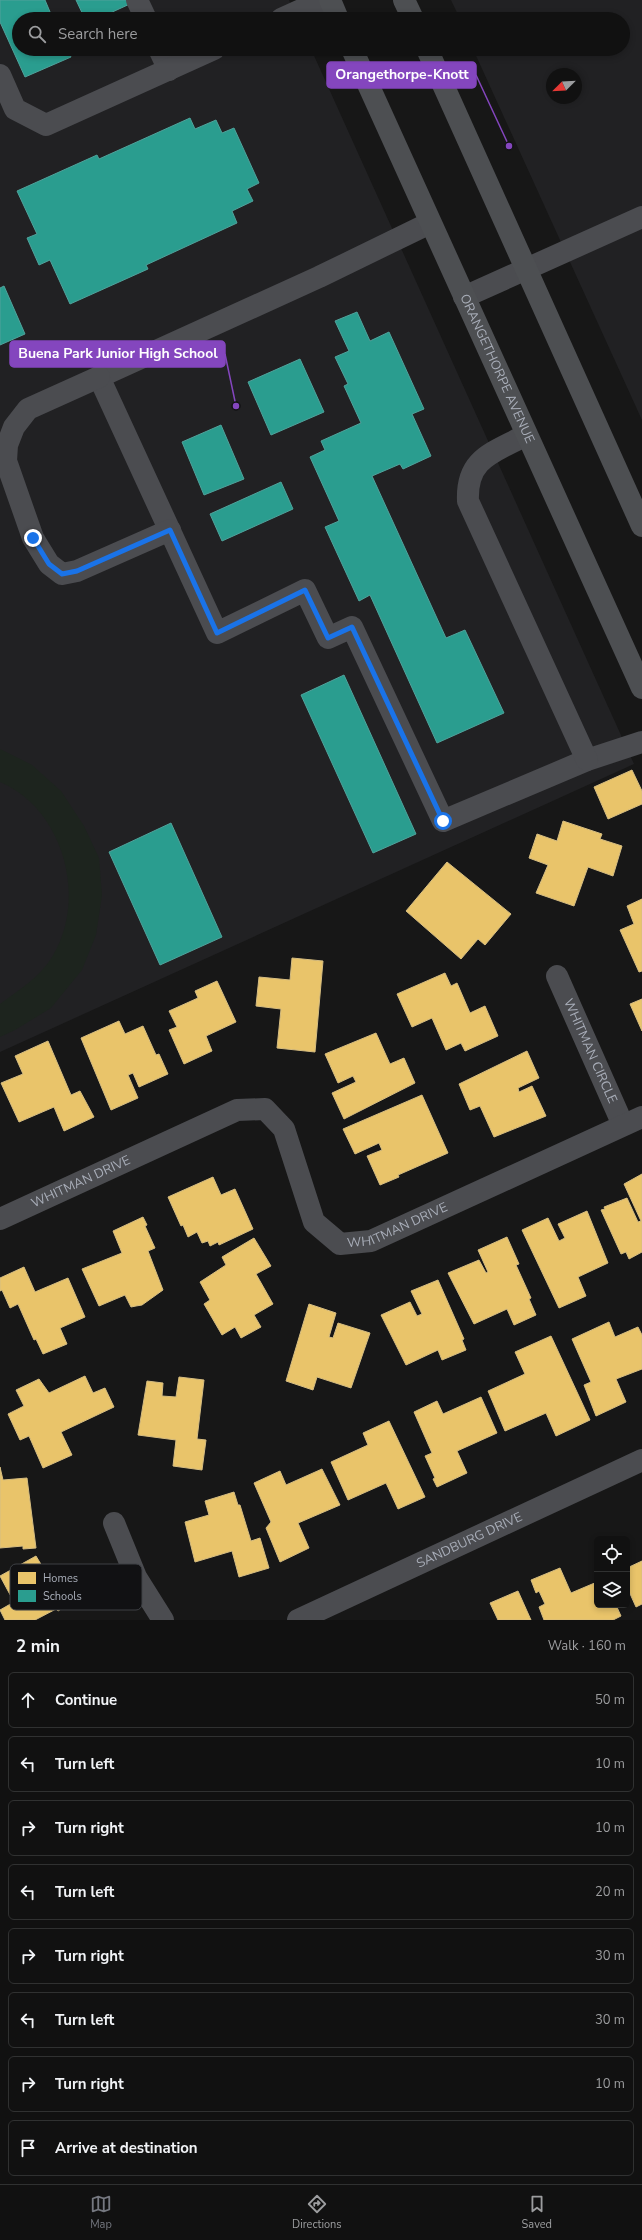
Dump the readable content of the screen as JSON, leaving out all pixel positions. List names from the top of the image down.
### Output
{
  "streets": {
    "main road": ["ORANGETHORPE AVENUE"],
    "street": ["WHITMAN CIRCLE", "WHITMAN DRIVE", "SANDBURG DRIVE"]
  },
  "crossings": [
    ["WHITMAN CIRCLE", "WHITMAN DRIVE"]
  ],
  "places": ["Orangethorpe-Knott", "Buena Park Junior High School"],
  "legend": ["Homes", "Schools"],
  "north": "bottom left",
  "page": {
    "search": "Search here",
    "heading": ["2 min", "Walk · 160 m"],
    "list": [
      ["Continue", "50 m"],
      ["Turn left", "10 m"],
      ["Turn right", "10 m"],
      ["Turn left", "20 m"],
      ["Turn right", "30 m"],
      ["Turn left", "30 m"],
      ["Turn right", "10 m"],
      "Arrive at destination"
    ],
    "nav": ["Map", "Directions", "Saved"]
  }
}
